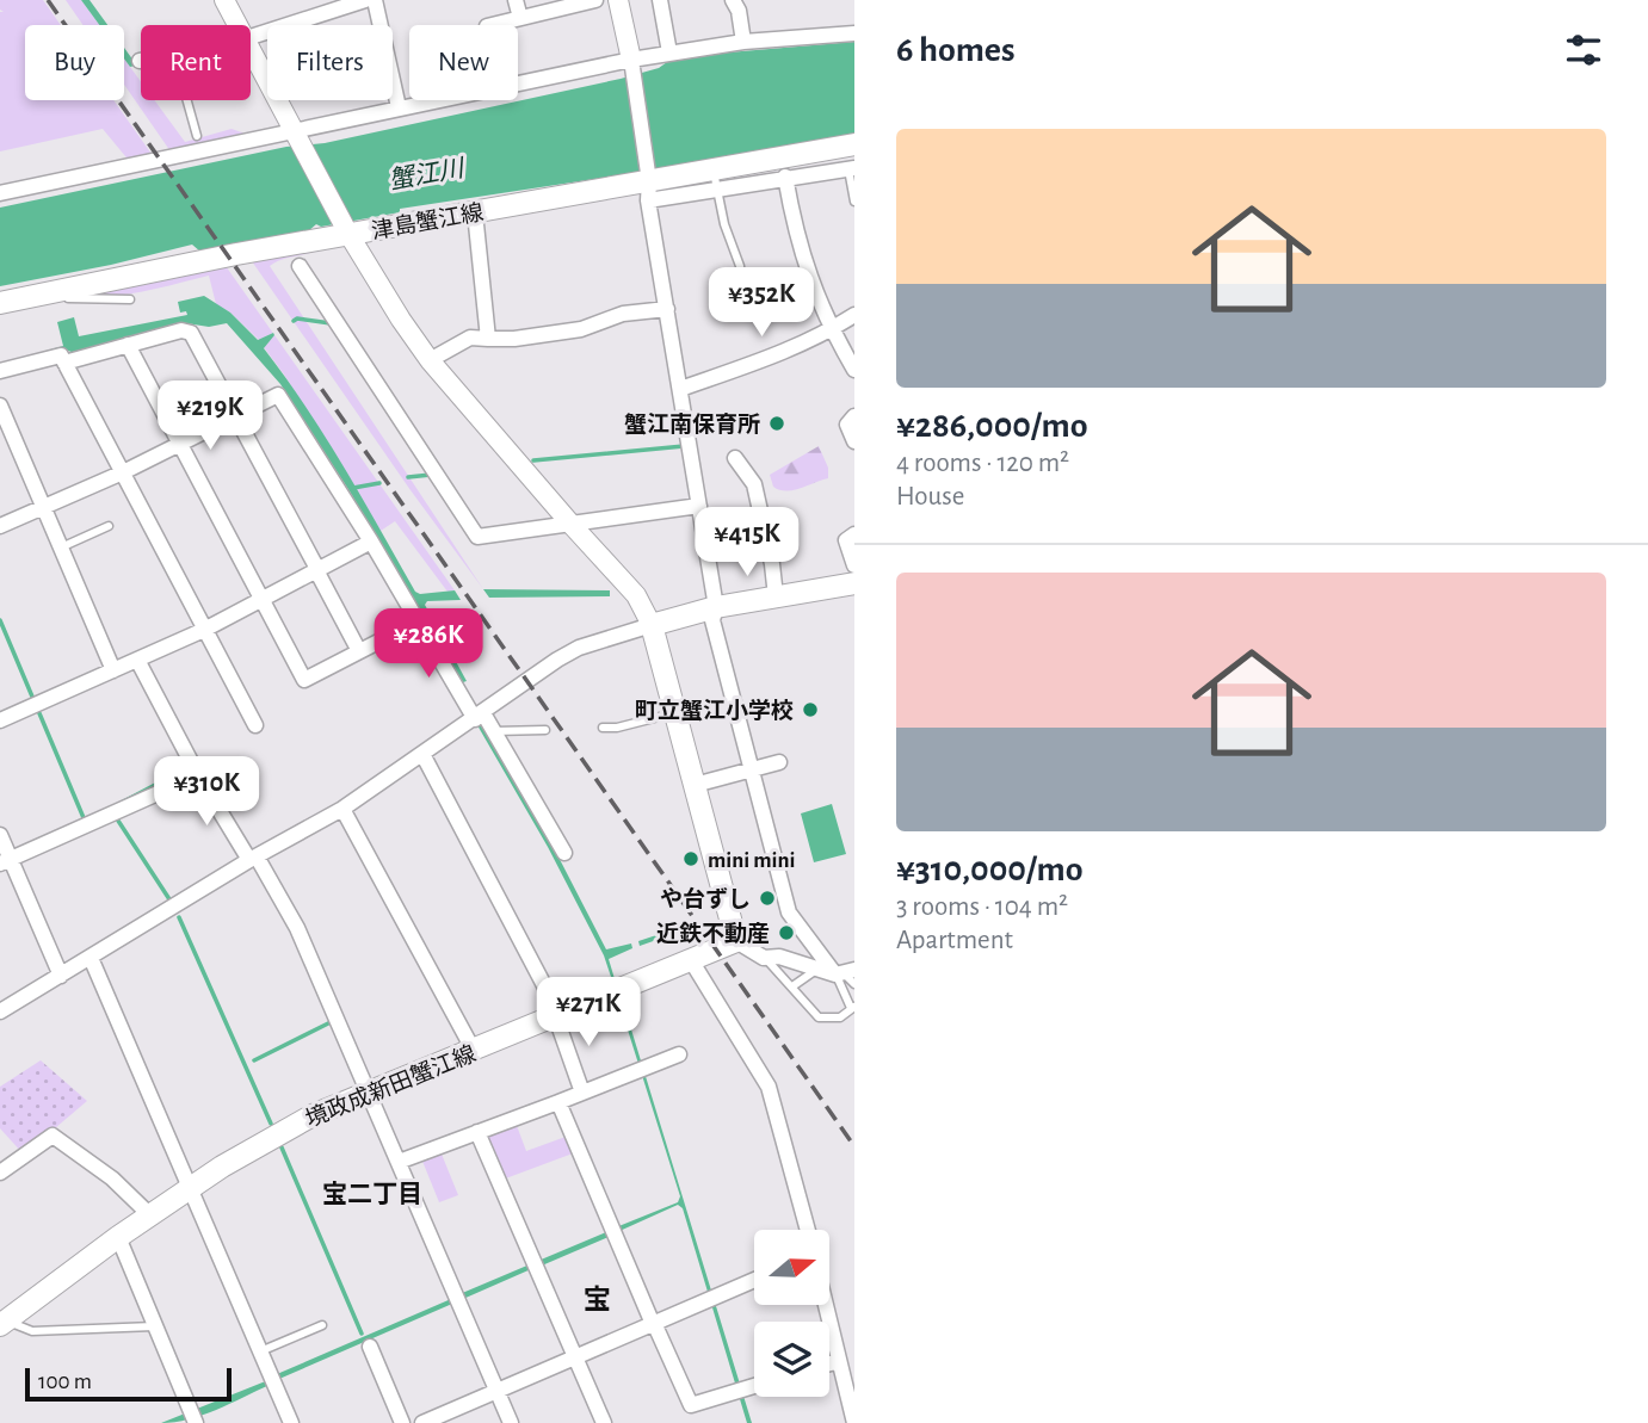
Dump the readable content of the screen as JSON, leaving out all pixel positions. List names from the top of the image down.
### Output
{
  "streets": {
    "main road": ["津島蟹江線", "境政成新田蟹江線"]
  },
  "districts": ["宝二丁目", "宝"],
  "water": ["蟹江川"],
  "places": [
    "蟹江南保育所",
    "町立蟹江小学校",
    "mini mini",
    "や台ずし",
    "近鉄不動産"
  ],
  "scale_bar": "100 m",
  "north": "right",
  "page": {
    "heading": "6 homes",
    "chip": [
      "Buy",
      "Rent",
      "Filters",
      "New"
    ],
    "list": [
      {
        "name": "¥286,000/mo",
        "note": "4 rooms · 120 m² · House"
      },
      {
        "name": "¥310,000/mo",
        "note": "3 rooms · 104 m² · Apartment"
      }
    ],
    "price": [
      "¥352K",
      "¥219K",
      "¥415K",
      "¥286K",
      "¥310K",
      "¥271K"
    ],
    "scale": "100 m"
  }
}
